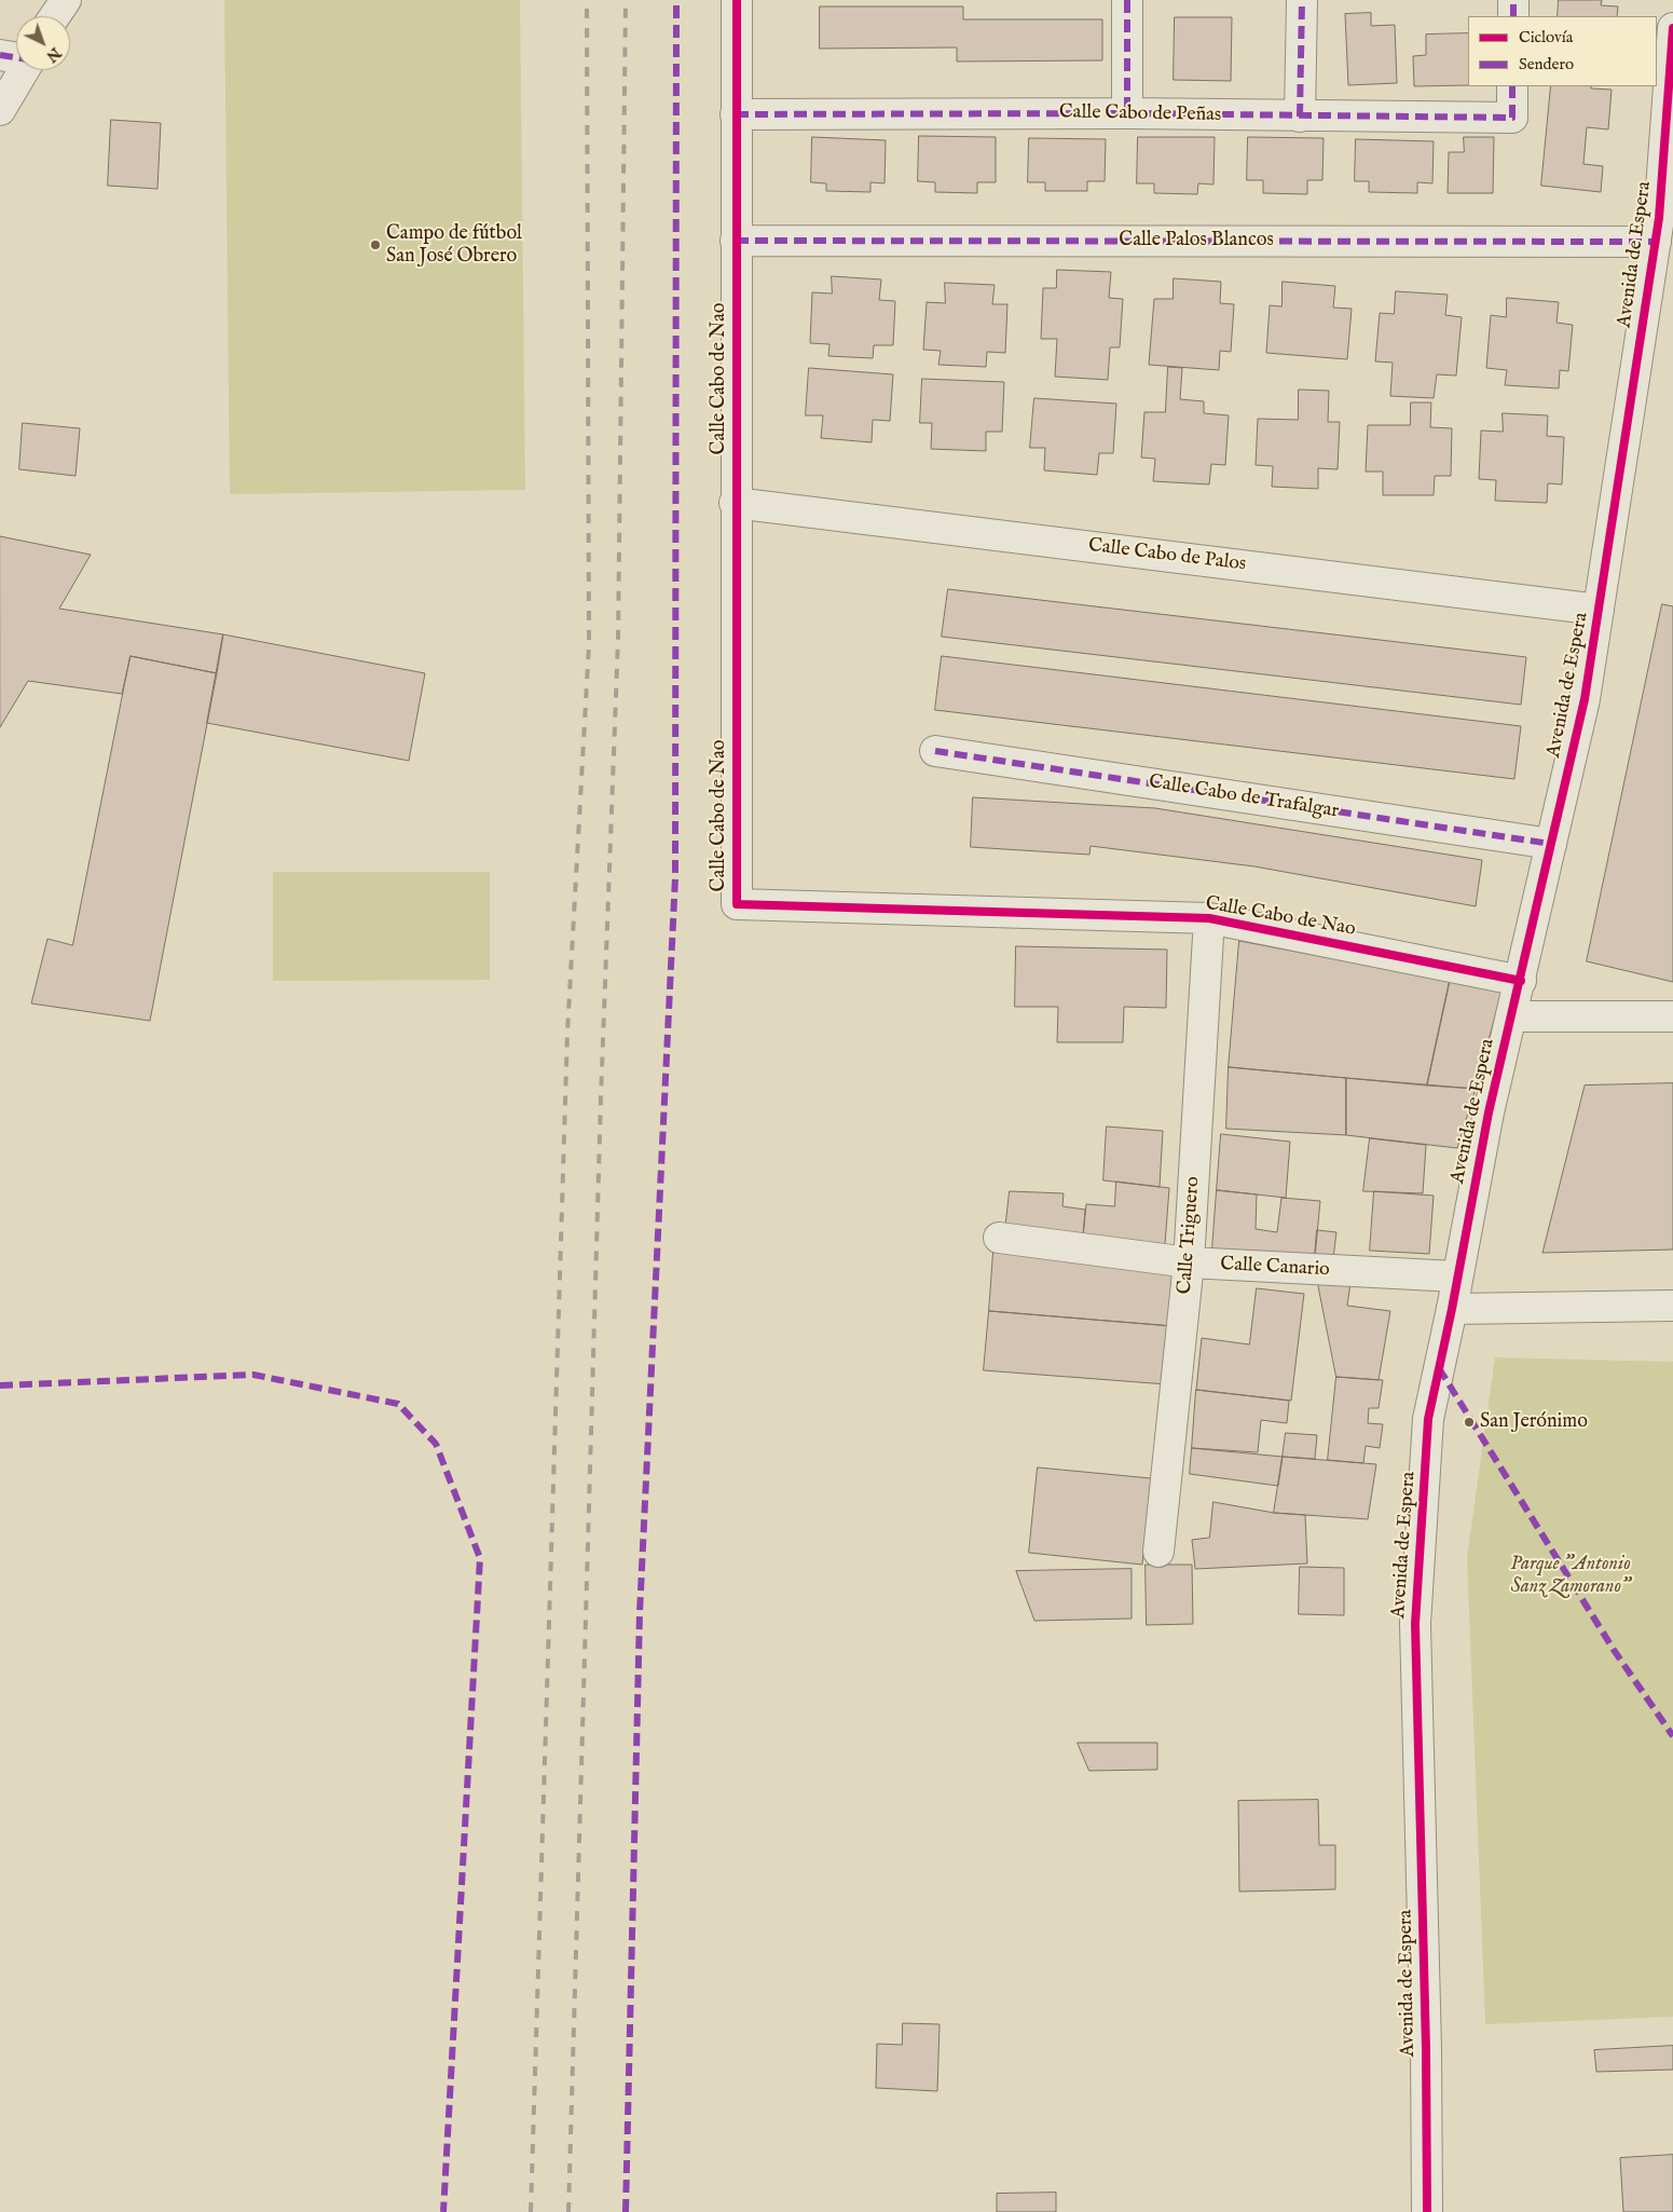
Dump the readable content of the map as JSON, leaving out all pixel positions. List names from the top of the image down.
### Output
{
  "streets": {
    "street": [
      "Calle Cabo de Peñas",
      "Calle Palos Blancos",
      "Avenida de Espera",
      "Calle Cabo de Nao",
      "Calle Cabo de Palos",
      "Calle Cabo de Trafalgar",
      "Calle Triguero",
      "Calle Canario"
    ]
  },
  "crossings": [
    ["Calle Cabo de Peñas", "Calle Cabo de Nao"],
    ["Calle Palos Blancos", "Avenida de Espera"],
    ["Calle Palos Blancos", "Calle Cabo de Nao"],
    ["Avenida de Espera", "Calle Cabo de Nao"],
    ["Avenida de Espera", "Calle Cabo de Palos"],
    ["Avenida de Espera", "Calle Cabo de Trafalgar"],
    ["Avenida de Espera", "Calle Canario"],
    ["Calle Cabo de Nao", "Calle Cabo de Palos"],
    ["Calle Cabo de Nao", "Calle Triguero"],
    ["Calle Triguero", "Calle Canario"]
  ],
  "parks": ["Parque \"Antonio Sanz Zamorano\""],
  "places": ["Campo de fútbol San José Obrero", "San Jerónimo"],
  "legend": ["Ciclovía", "Sendero"],
  "north": "bottom right"
}
